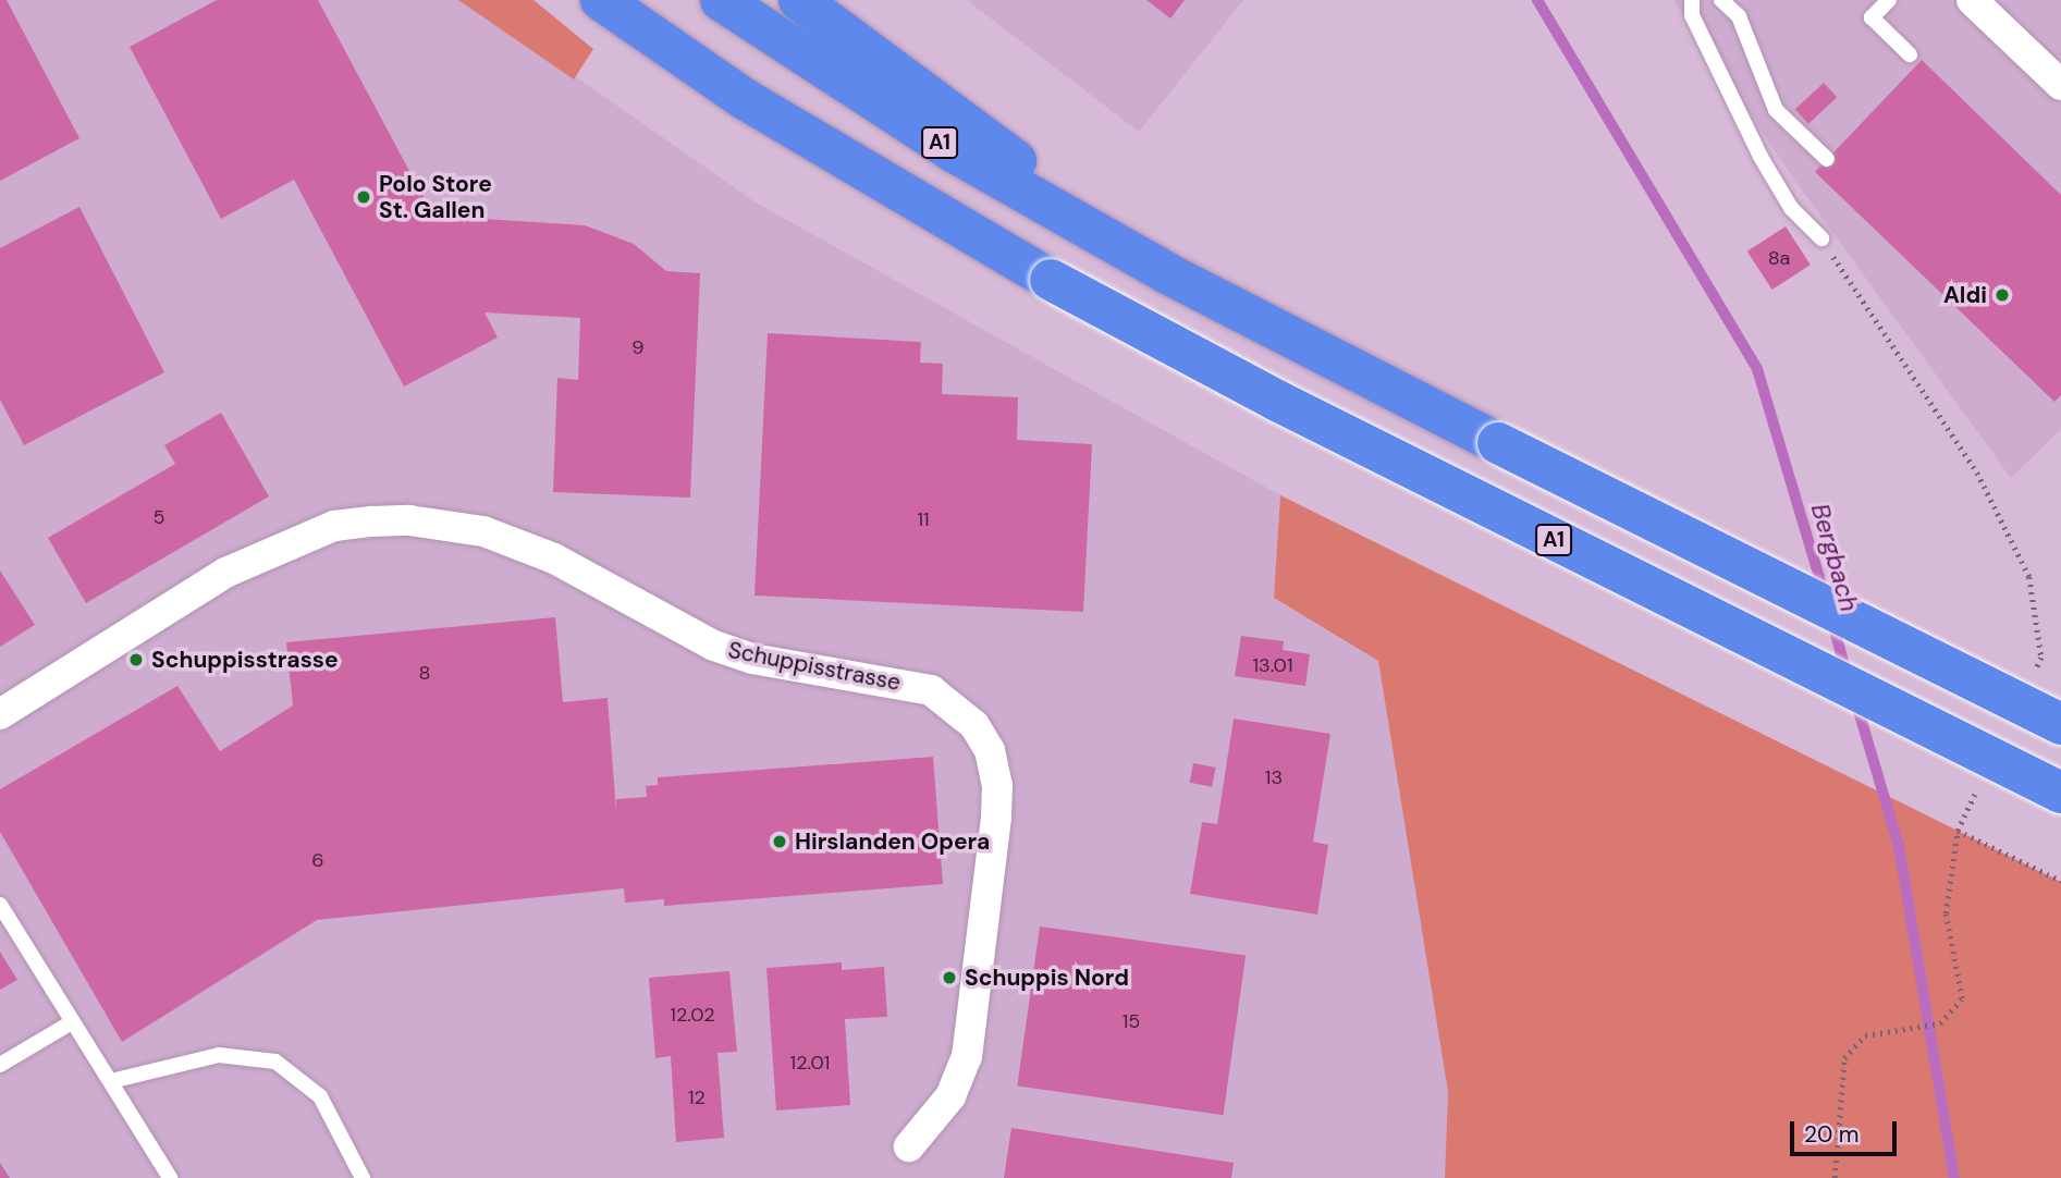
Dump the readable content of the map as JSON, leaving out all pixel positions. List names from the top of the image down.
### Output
{
  "streets": {
    "highway": ["A1"],
    "street": ["Schuppisstrasse"]
  },
  "water": ["Bergbach"],
  "places": [
    "Polo Store St. Gallen",
    "Aldi",
    "Schuppisstrasse",
    "Hirslanden Opera",
    "Schuppis Nord"
  ],
  "house_numbers": [
    "8a",
    "9",
    "5",
    "11",
    "13.01",
    "8",
    "13",
    "6",
    "12.02",
    "15",
    "12.01",
    "12"
  ],
  "scale_bar": "20 m"
}
